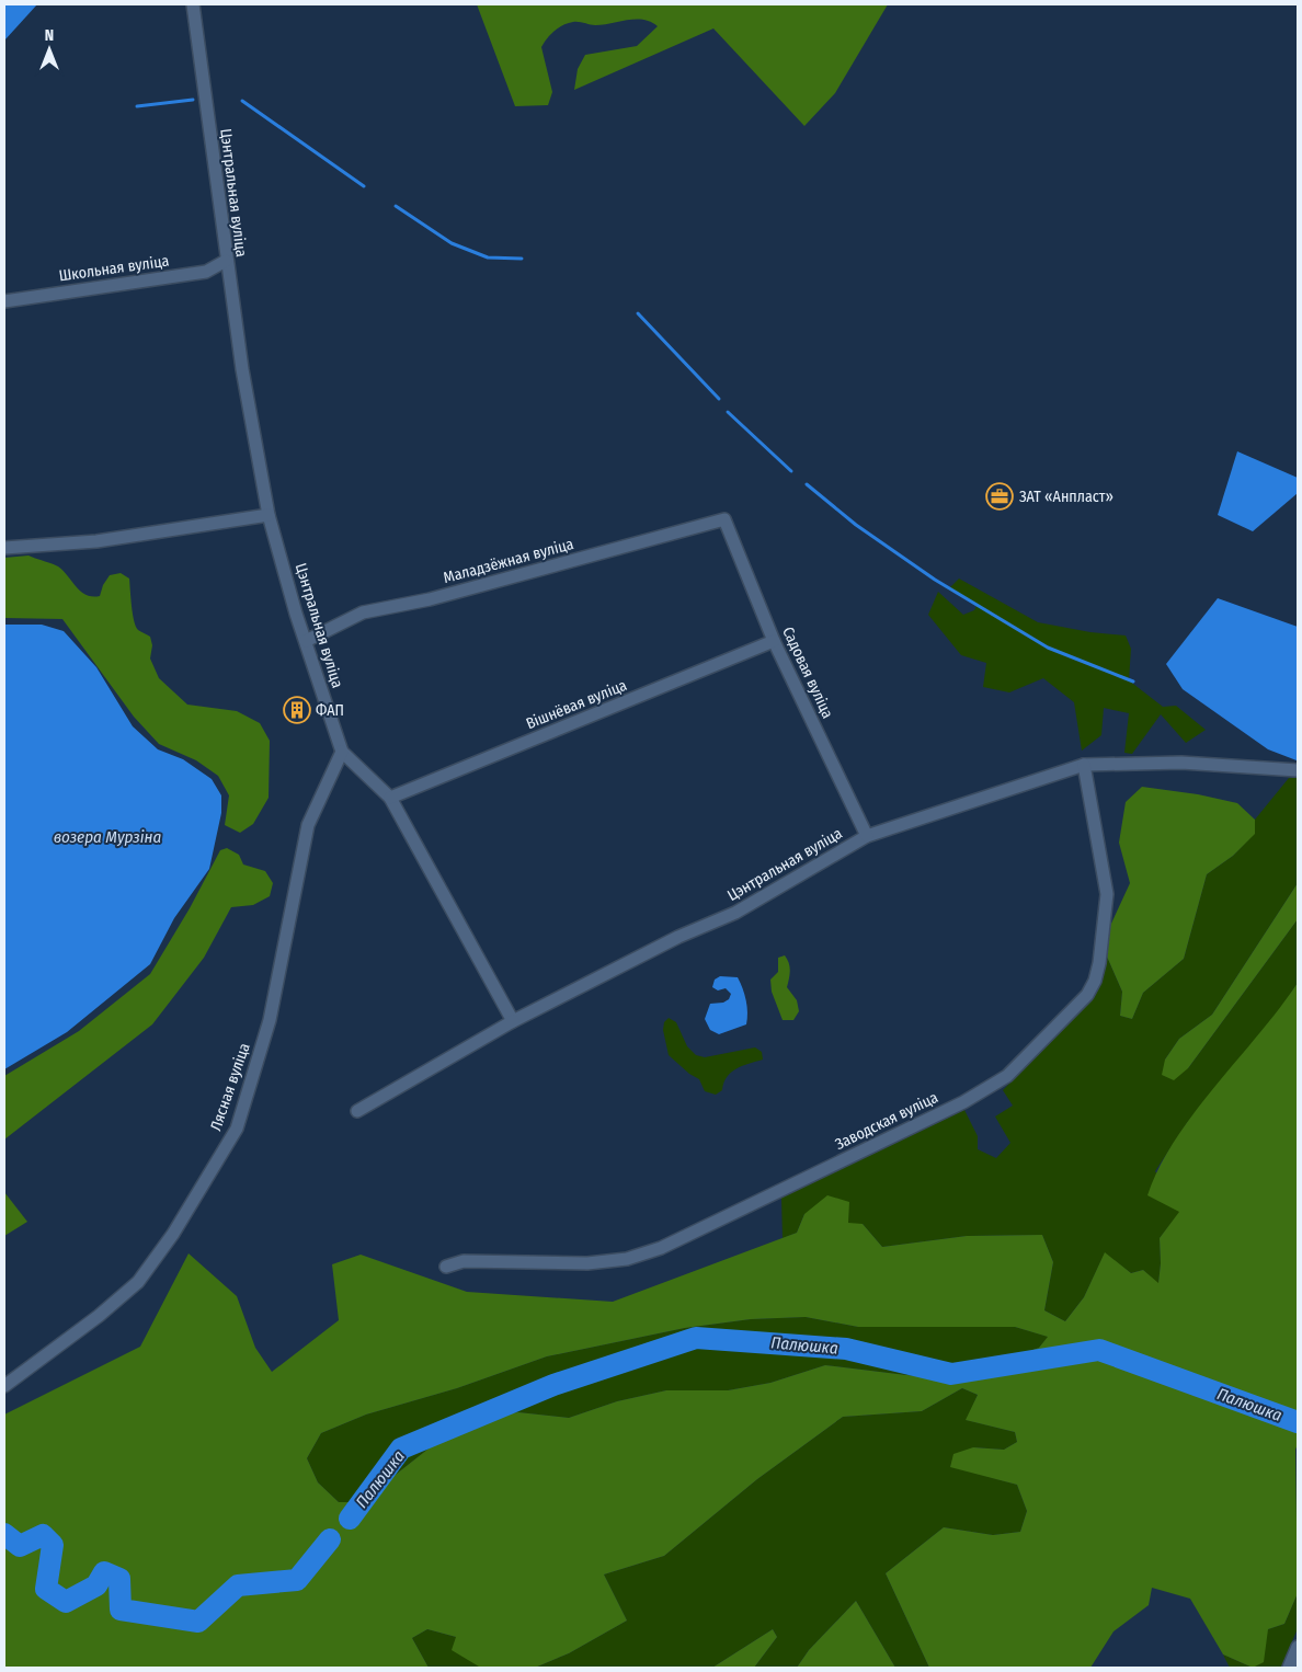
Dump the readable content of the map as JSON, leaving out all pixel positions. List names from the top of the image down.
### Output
{
  "streets": {
    "street": [
      "Цэнтральная вуліца",
      "Школьная вуліца",
      "Маладзёжная вуліца",
      "Садовая вуліца",
      "Вішнёвая вуліца",
      "Лясная вуліца",
      "Заводская вуліца"
    ]
  },
  "crossings": [
    ["Цэнтральная вуліца", "Школьная вуліца"],
    ["Цэнтральная вуліца", "Маладзёжная вуліца"],
    ["Цэнтральная вуліца", "Садовая вуліца"],
    ["Цэнтральная вуліца", "Вішнёвая вуліца"],
    ["Цэнтральная вуліца", "Лясная вуліца"],
    ["Цэнтральная вуліца", "Заводская вуліца"],
    ["Маладзёжная вуліца", "Садовая вуліца"],
    ["Садовая вуліца", "Вішнёвая вуліца"]
  ],
  "water": ["возера Мурзіна", "Палюшка"],
  "places": {
    "office": ["ЗАТ «Анпласт»"],
    "building": ["ФАП"]
  },
  "north": "top"
}
